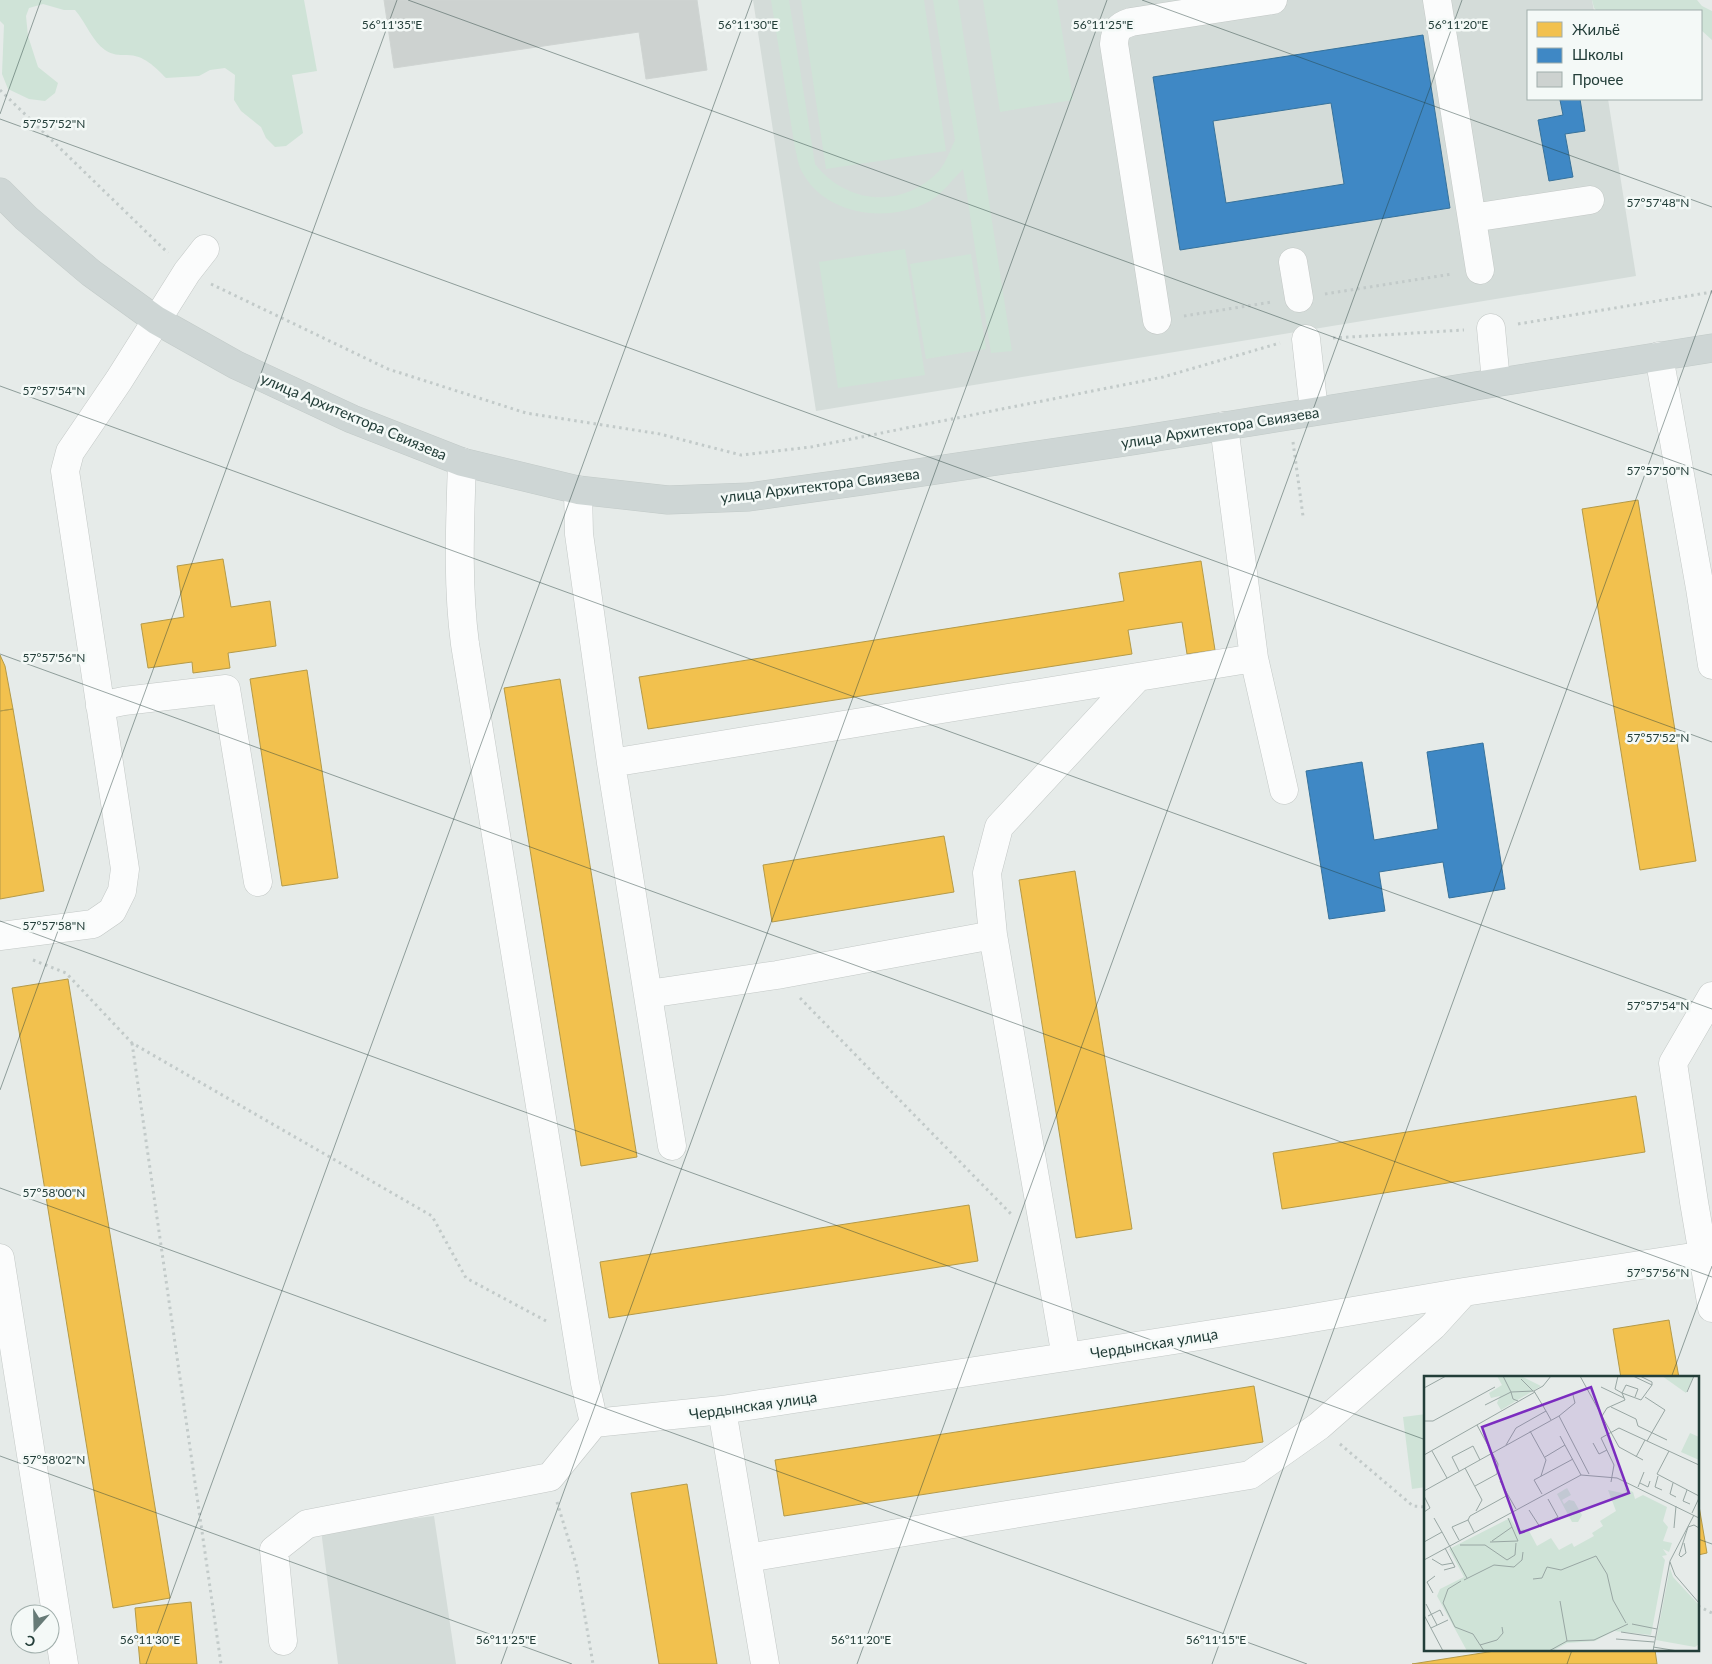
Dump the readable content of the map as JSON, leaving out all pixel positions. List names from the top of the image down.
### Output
{
  "streets": {
    "main road": ["улица Архитектора Свиязева"],
    "street": ["Чердынская улица"]
  },
  "legend": ["Жильё", "Школы", "Прочее"],
  "north": "bottom",
  "coordinates": [
    "56°11'35\"E",
    "56°11'30\"E",
    "56°11'25\"E",
    "56°11'20\"E",
    "57°57'52\"N",
    "57°57'48\"N",
    "57°57'54\"N",
    "57°57'50\"N",
    "57°57'56\"N",
    "57°57'58\"N",
    "57°58'00\"N",
    "57°58'02\"N",
    "56°11'15\"E"
  ]
}
